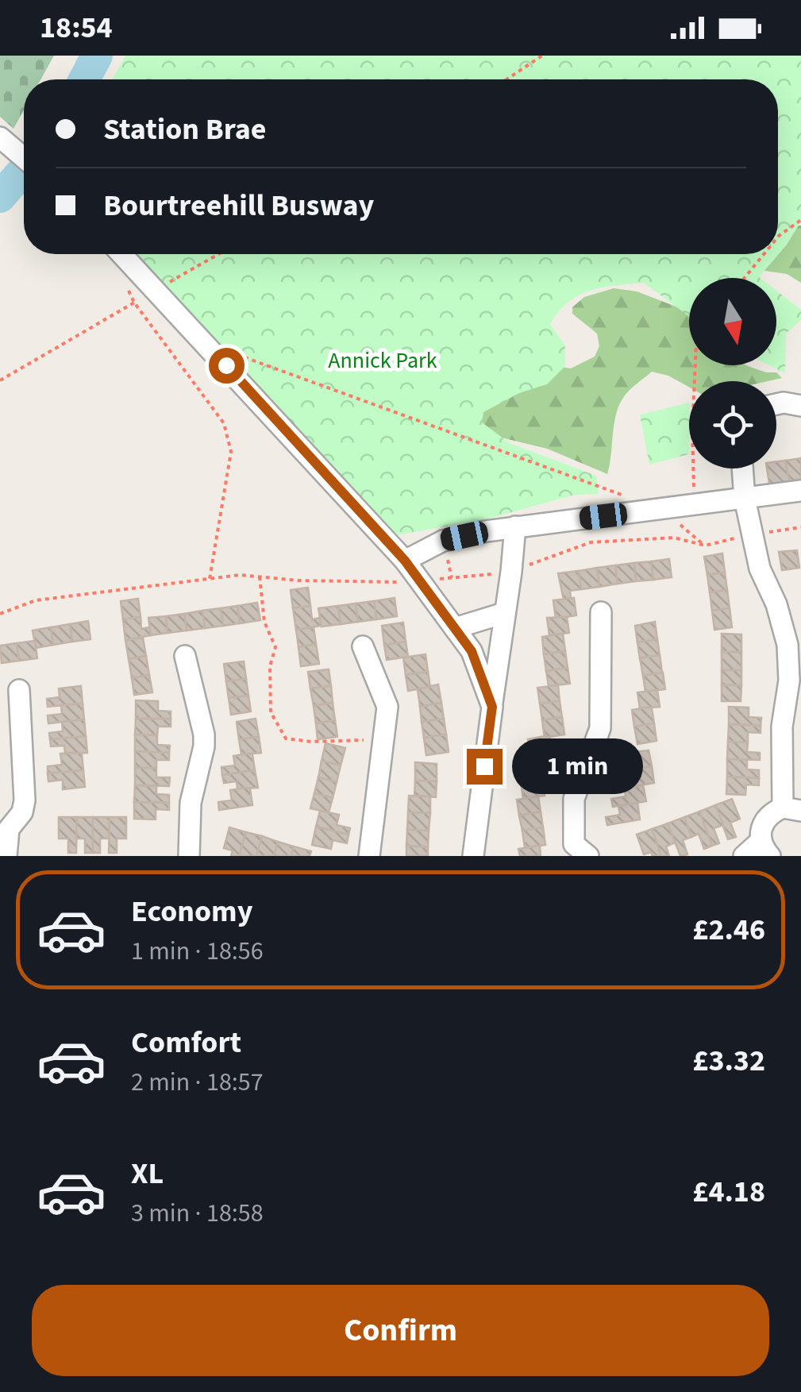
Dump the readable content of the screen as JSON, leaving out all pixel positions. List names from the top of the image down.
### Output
{
  "parks": ["Annick Park"],
  "north": "bottom",
  "page": {
    "status": "18:54",
    "banner": ["Station Brae", "Bourtreehill Busway"],
    "bubble": "1 min",
    "list": [
      {
        "name": "Economy",
        "note": "1 min · 18:56",
        "value": "£2.46"
      },
      {
        "name": "Comfort",
        "note": "2 min · 18:57",
        "value": "£3.32"
      },
      {
        "name": "XL",
        "note": "3 min · 18:58",
        "value": "£4.18"
      }
    ],
    "buttons": "Confirm"
  }
}
